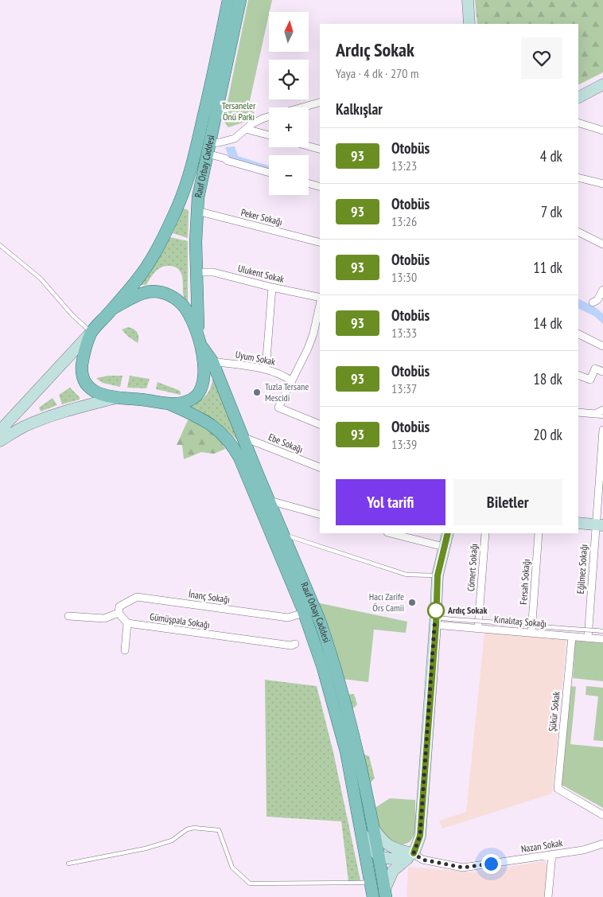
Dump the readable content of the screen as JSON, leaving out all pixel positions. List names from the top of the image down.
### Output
{
  "streets": {
    "main road": ["Rauf Orbay Caddesi"],
    "street": [
      "Peker Sokağı",
      "Ulukent Sokak",
      "Uyum Sokak",
      "Ebe Sokağı",
      "Cömert Sokağı",
      "Eğilmez Sokağı",
      "Fersah Sokağı",
      "İnanç Sokağı",
      "Gümüşpala Sokağı",
      "Kınalıtaş Sokağı",
      "Şükür Sokak",
      "Nazan Sokak"
    ]
  },
  "crossings": [
    ["Rauf Orbay Caddesi", "Peker Sokağı"],
    ["Rauf Orbay Caddesi", "Ulukent Sokak"],
    ["Rauf Orbay Caddesi", "Uyum Sokak"],
    ["Rauf Orbay Caddesi", "Ebe Sokağı"],
    ["Rauf Orbay Caddesi", "İnanç Sokağı"],
    ["Cömert Sokağı", "Kınalıtaş Sokağı"],
    ["Eğilmez Sokağı", "Kınalıtaş Sokağı"],
    ["Fersah Sokağı", "Kınalıtaş Sokağı"],
    ["Kınalıtaş Sokağı", "Şükür Sokak"]
  ],
  "parks": ["Tersaneler Önü Parkı"],
  "places": ["Tuzla Tersane Mescidi", "Hacı Zarife Örs Camii", "Ardıç Sokak"],
  "lines": ["bus line 93"],
  "north": "top",
  "page": {
    "map_buttons": ["+", "−"],
    "heading": [
      ["Ardıç Sokak", "Yaya · 4 dk · 270 m"],
      "Kalkışlar"
    ],
    "list": [
      {
        "mark": "93",
        "name": "Otobüs",
        "note": "13:23",
        "value": "4 dk"
      },
      {
        "mark": "93",
        "name": "Otobüs",
        "note": "13:26",
        "value": "7 dk"
      },
      {
        "mark": "93",
        "name": "Otobüs",
        "note": "13:30",
        "value": "11 dk"
      },
      {
        "mark": "93",
        "name": "Otobüs",
        "note": "13:33",
        "value": "14 dk"
      },
      {
        "mark": "93",
        "name": "Otobüs",
        "note": "13:37",
        "value": "18 dk"
      },
      {
        "mark": "93",
        "name": "Otobüs",
        "note": "13:39",
        "value": "20 dk"
      }
    ],
    "buttons": ["Yol tarifi", "Biletler"]
  }
}
